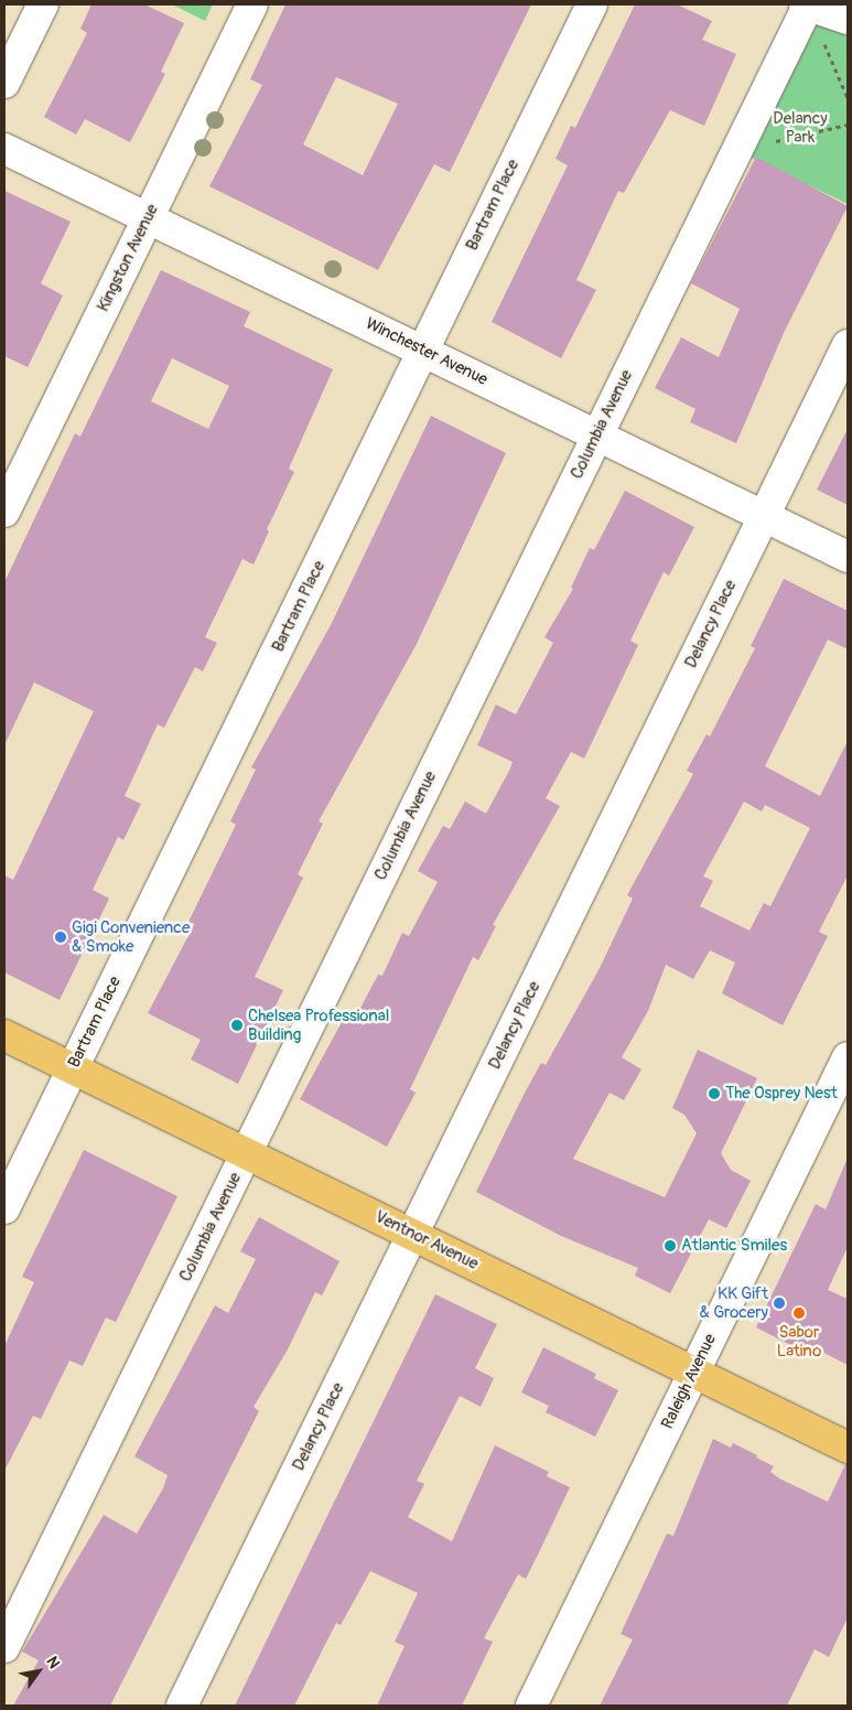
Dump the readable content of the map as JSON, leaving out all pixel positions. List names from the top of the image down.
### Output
{
  "streets": {
    "main road": ["Ventnor Avenue"],
    "street": [
      "Bartram Place",
      "Kingston Avenue",
      "Winchester Avenue",
      "Columbia Avenue",
      "Delancy Place",
      "Raleigh Avenue"
    ]
  },
  "crossings": [
    ["Bartram Place", "Winchester Avenue"],
    ["Bartram Place", "Ventnor Avenue"],
    ["Kingston Avenue", "Winchester Avenue"],
    ["Winchester Avenue", "Columbia Avenue"],
    ["Winchester Avenue", "Delancy Place"],
    ["Columbia Avenue", "Ventnor Avenue"],
    ["Delancy Place", "Ventnor Avenue"],
    ["Ventnor Avenue", "Raleigh Avenue"]
  ],
  "parks": ["Delancy Park"],
  "places": [
    "Gigi Convenience & Smoke",
    "Chelsea Professional Building",
    "The Osprey Nest",
    "Atlantic Smiles",
    "KK Gift & Grocery",
    "Sabor Latino"
  ],
  "north": "top right"
}
